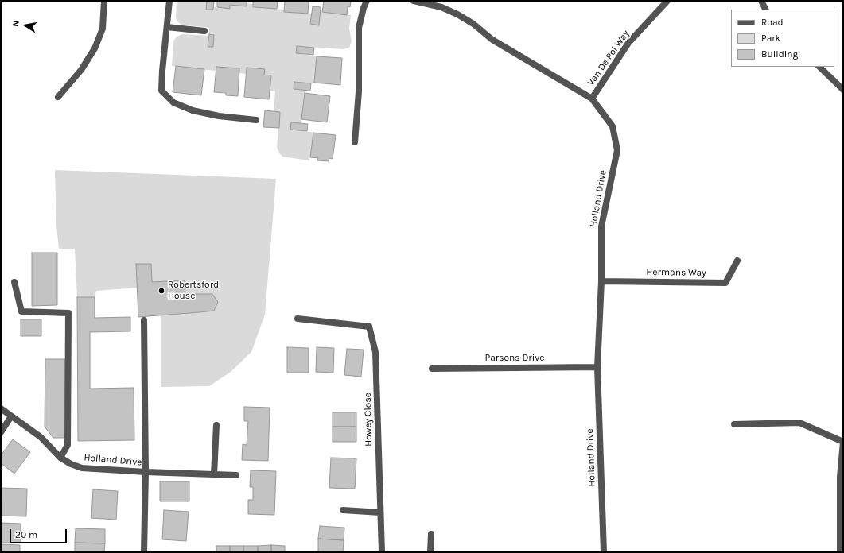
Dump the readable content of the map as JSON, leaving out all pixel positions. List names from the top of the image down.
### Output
{
  "streets": {
    "street": [
      "Van De Pol Way",
      "Holland Drive",
      "Hermans Way",
      "Parsons Drive",
      "Howey Close"
    ]
  },
  "crossings": [
    ["Van De Pol Way", "Holland Drive"],
    ["Holland Drive", "Hermans Way"],
    ["Holland Drive", "Parsons Drive"]
  ],
  "places": ["Robertsford House"],
  "legend": ["Road", "Park", "Building"],
  "scale_bar": "20 m",
  "north": "left"
}
